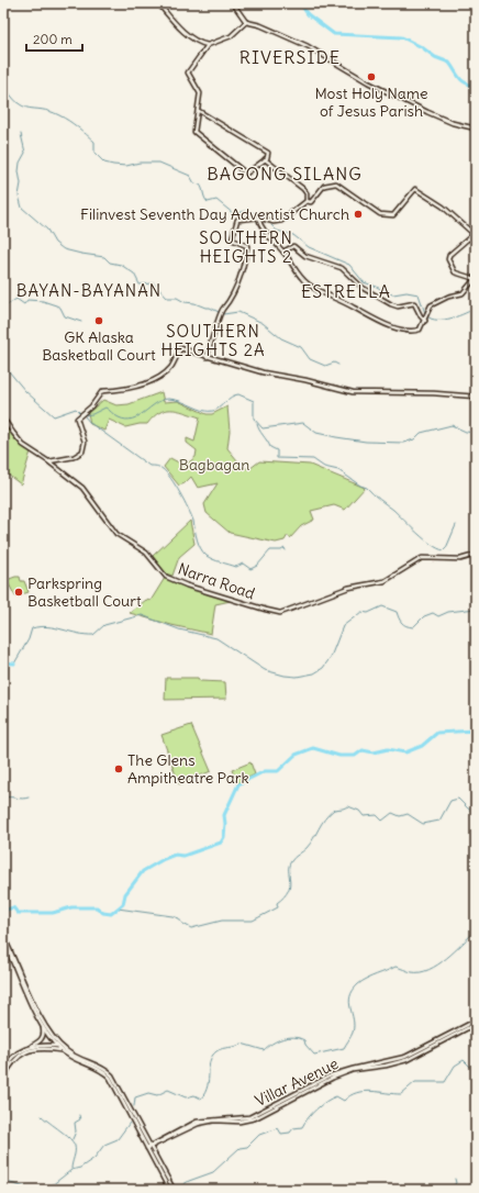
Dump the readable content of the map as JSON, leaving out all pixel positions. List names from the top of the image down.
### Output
{
  "streets": {
    "street": ["Narra Road", "Villar Avenue"]
  },
  "districts": [
    "RIVERSIDE",
    "BAGONG SILANG",
    "SOUTHERN HEIGHTS 2",
    "BAYAN-BAYANAN",
    "ESTRELLA",
    "SOUTHERN HEIGHTS 2A"
  ],
  "parks": ["Bagbagan"],
  "places": [
    "Most Holy Name of Jesus Parish",
    "Filinvest Seventh Day Adventist Church",
    "GK Alaska Basketball Court",
    "Parkspring Basketball Court",
    "The Glens Ampitheatre Park"
  ],
  "scale_bar": "200 m"
}
